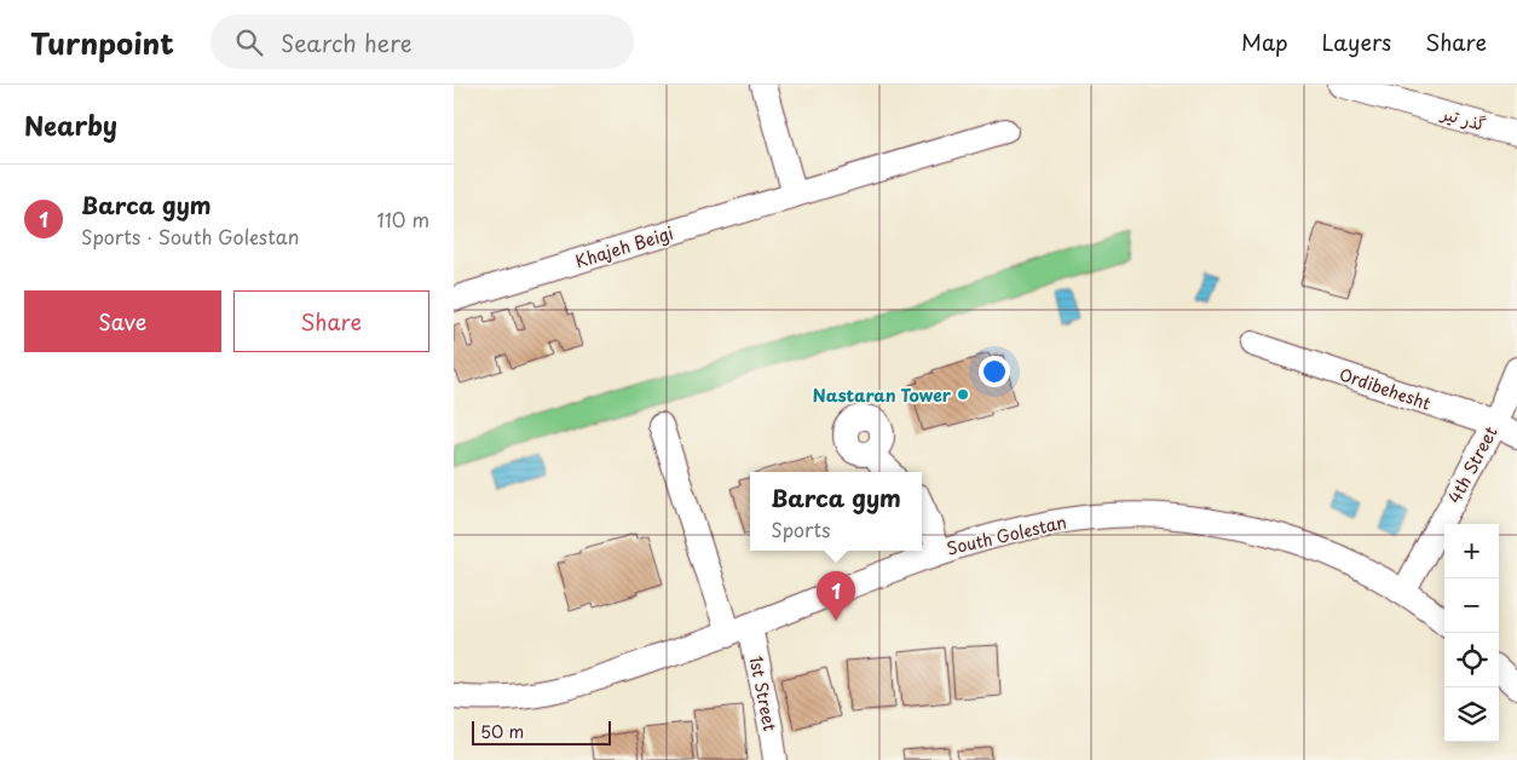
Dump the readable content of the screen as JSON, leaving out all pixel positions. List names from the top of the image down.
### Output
{
  "streets": {
    "street": [
      "گذر تیر",
      "Khajeh Beigi",
      "Ordibehesht",
      "4th Street",
      "South Golestan",
      "1st Street"
    ]
  },
  "crossings": [
    ["Ordibehesht", "4th Street"],
    ["4th Street", "South Golestan"],
    ["South Golestan", "1st Street"]
  ],
  "places": ["Nastaran Tower"],
  "scale_bar": "50 m",
  "page": {
    "header": "Turnpoint",
    "search": "Search here",
    "nav": ["Map", "Layers", "Share"],
    "heading": "Nearby",
    "list": [
      {
        "mark": "1",
        "name": "Barca gym",
        "note": "Sports · South Golestan",
        "value": "110 m"
      }
    ],
    "buttons": ["Save", "Share"],
    "popup": ["Barca gym", "Sports"],
    "map_buttons": ["+", "−"],
    "pins": "1",
    "scale": "50 m"
  }
}
